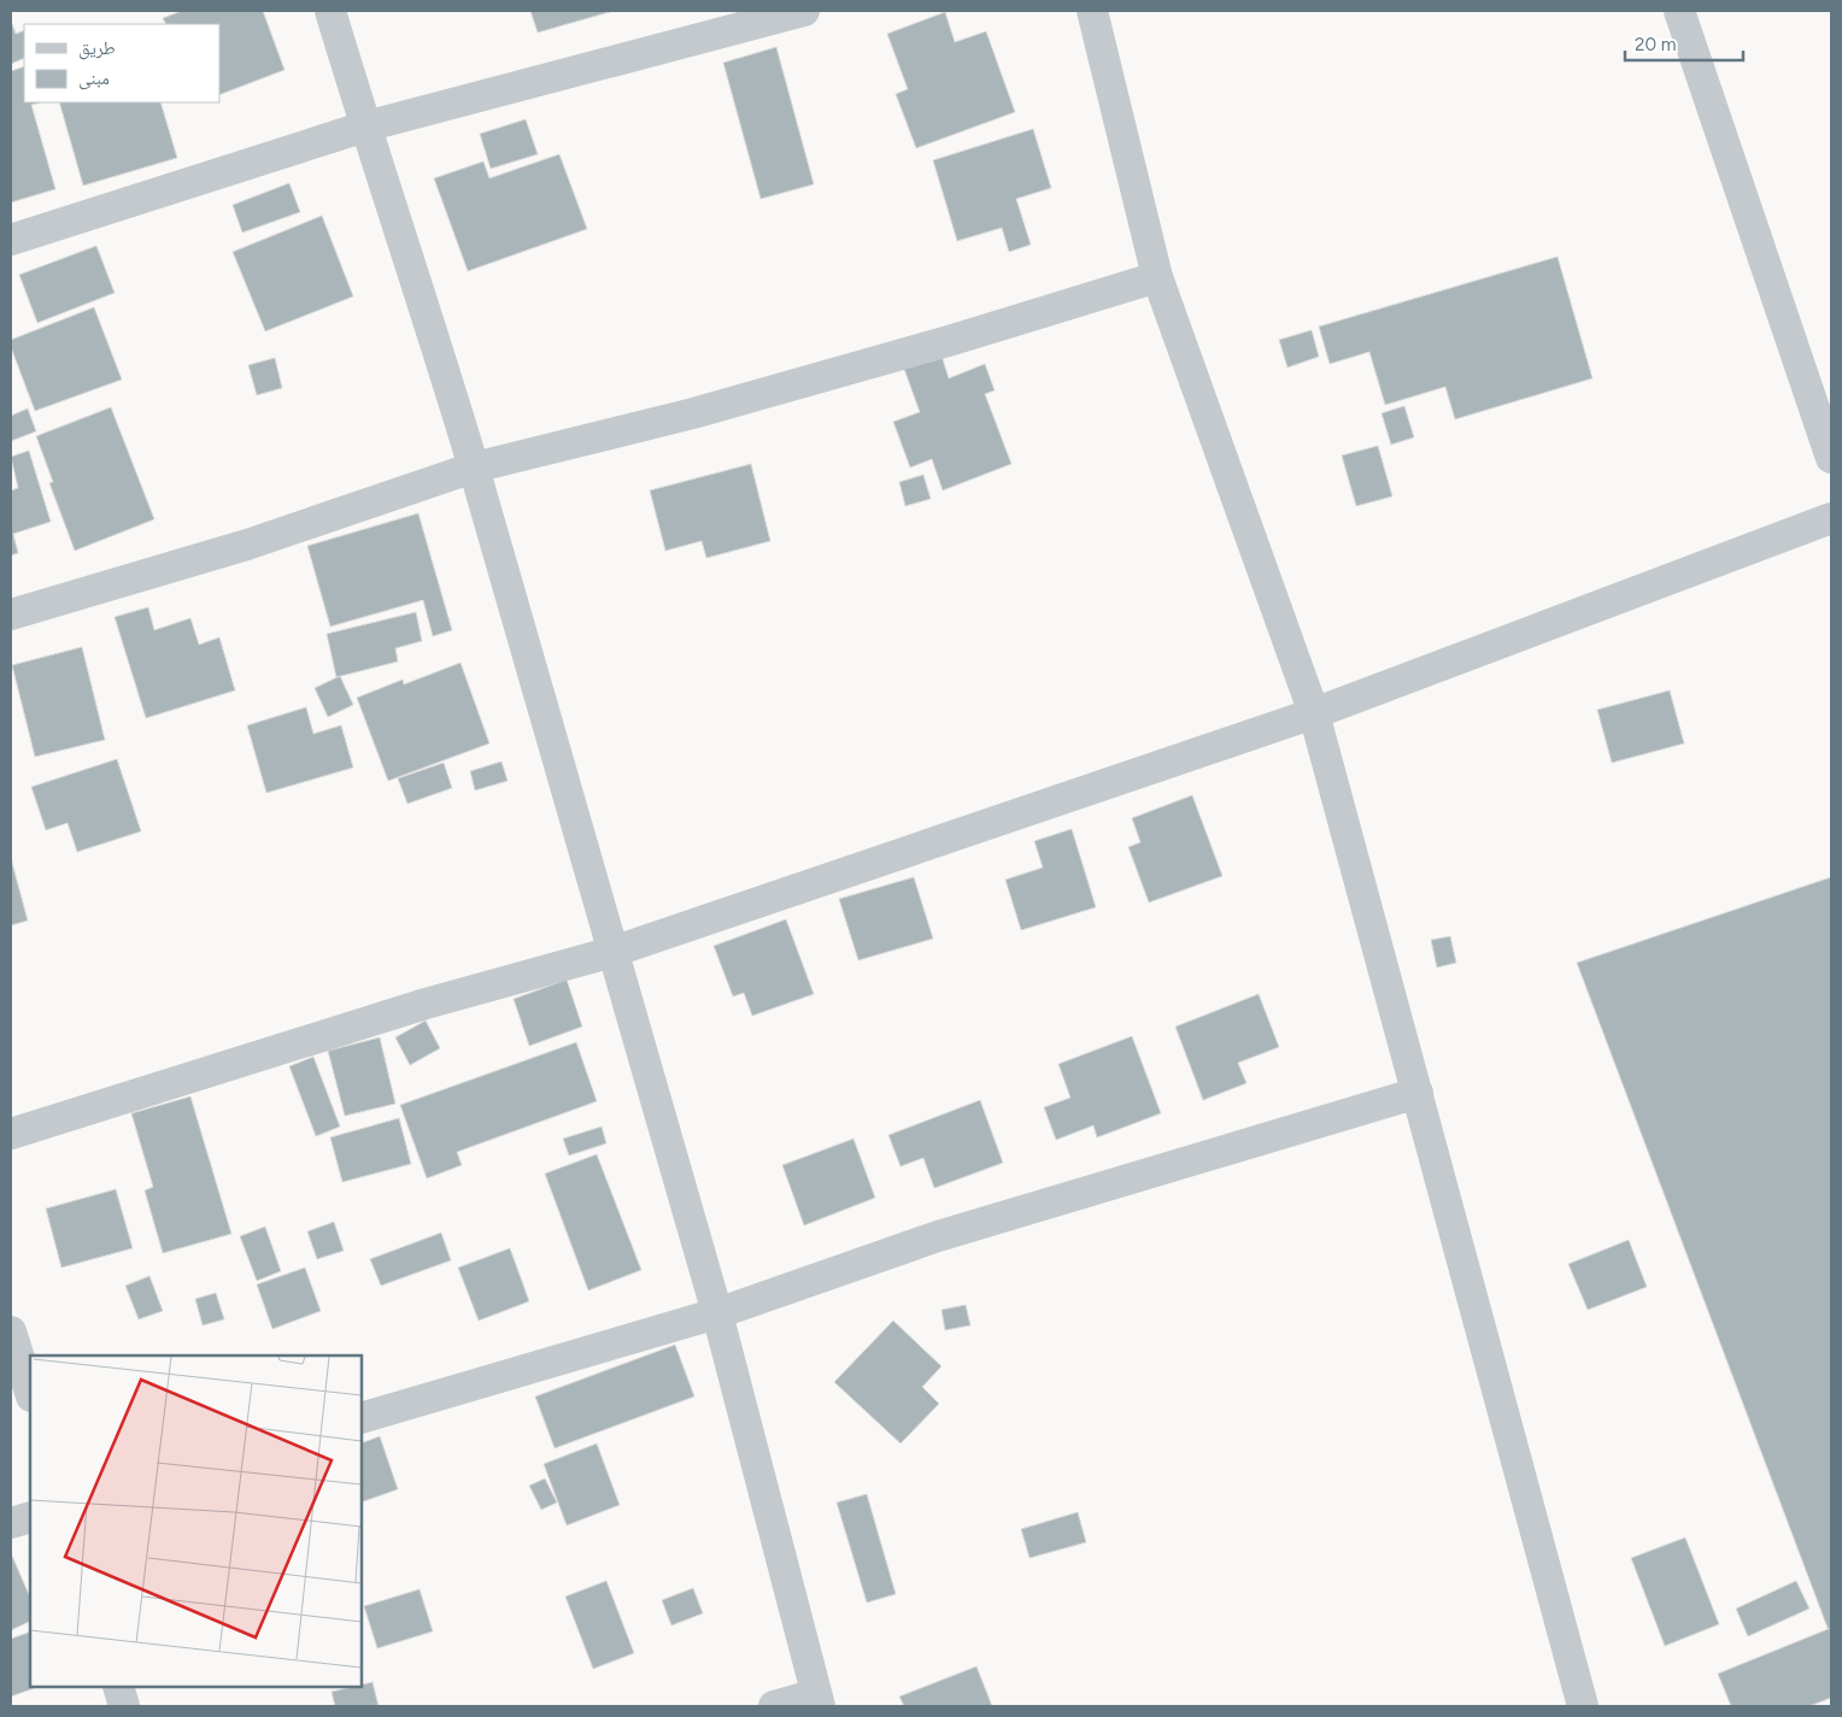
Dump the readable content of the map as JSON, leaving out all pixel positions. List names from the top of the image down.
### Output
{
  "legend": ["طريق", "مبنى"],
  "scale_bar": "20 m"
}
